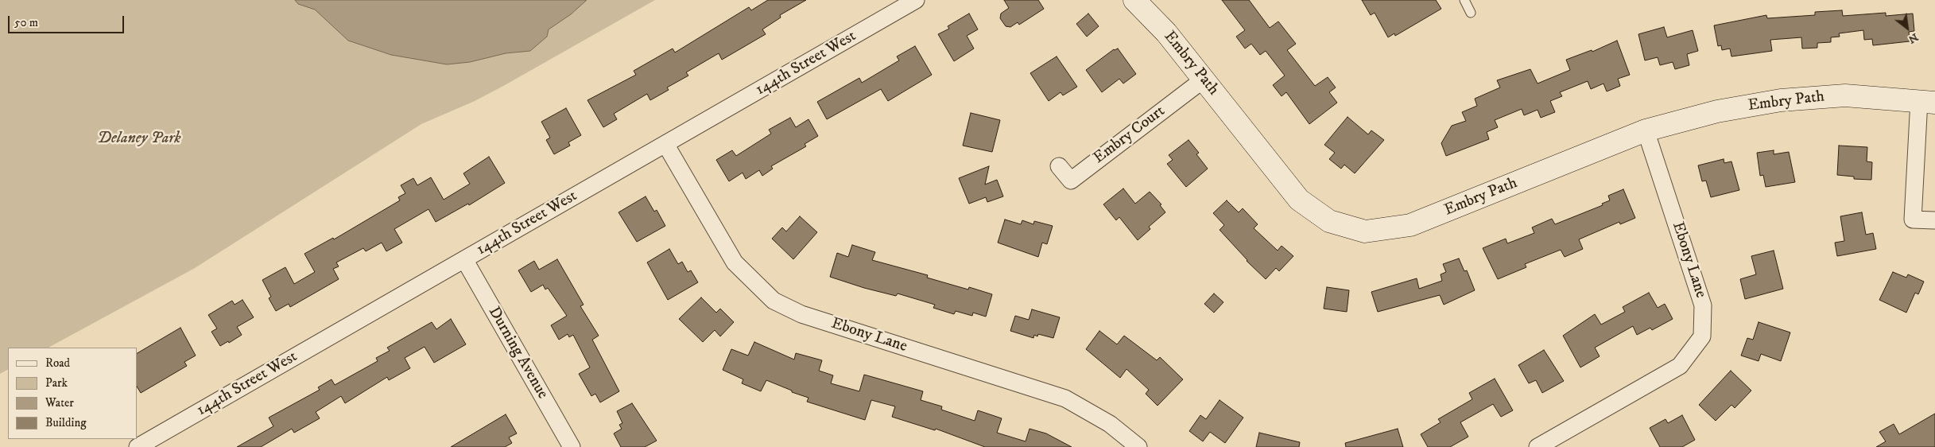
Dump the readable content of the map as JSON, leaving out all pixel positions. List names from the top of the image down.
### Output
{
  "streets": {
    "street": [
      "144th Street West",
      "Embry Path",
      "Embry Court",
      "Ebony Lane",
      "Durning Avenue"
    ]
  },
  "crossings": [
    ["144th Street West", "Ebony Lane"],
    ["144th Street West", "Durning Avenue"],
    ["Embry Path", "Embry Court"],
    ["Embry Path", "Ebony Lane"]
  ],
  "parks": ["Delaney Park"],
  "legend": [
    "Road",
    "Park",
    "Water",
    "Building"
  ],
  "scale_bar": "50 m",
  "north": "bottom right"
}
